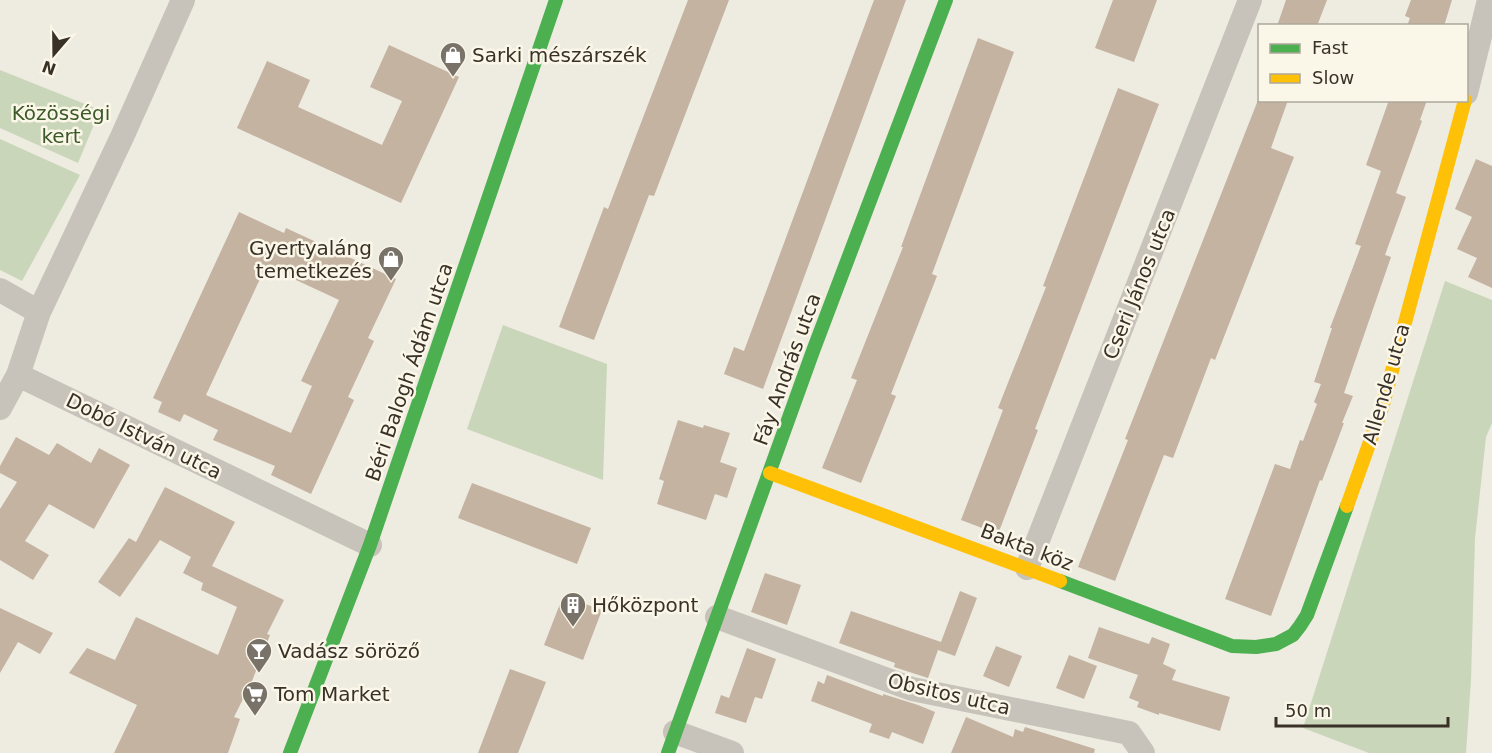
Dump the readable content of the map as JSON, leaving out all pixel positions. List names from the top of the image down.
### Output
{
  "streets": {
    "street": [
      "Cseri János utca",
      "Fáy András utca",
      "Béri Balogh Ádám utca",
      "Allende utca",
      "Dobó István utca",
      "Bakta köz",
      "Obsitos utca"
    ]
  },
  "crossings": [
    ["Cseri János utca", "Bakta köz"],
    ["Fáy András utca", "Bakta köz"],
    ["Fáy András utca", "Obsitos utca"],
    ["Béri Balogh Ádám utca", "Dobó István utca"],
    ["Allende utca", "Bakta köz"]
  ],
  "parks": ["Közösségi kert"],
  "places": {
    "shop": ["Sarki mészárszék", "Gyertyaláng temetkezés"],
    "building": ["Hőközpont"],
    "bar": ["Vadász söröző"],
    "supermarket": ["Tom Market"]
  },
  "legend": ["Fast", "Slow"],
  "scale_bar": "50 m",
  "north": "bottom"
}
